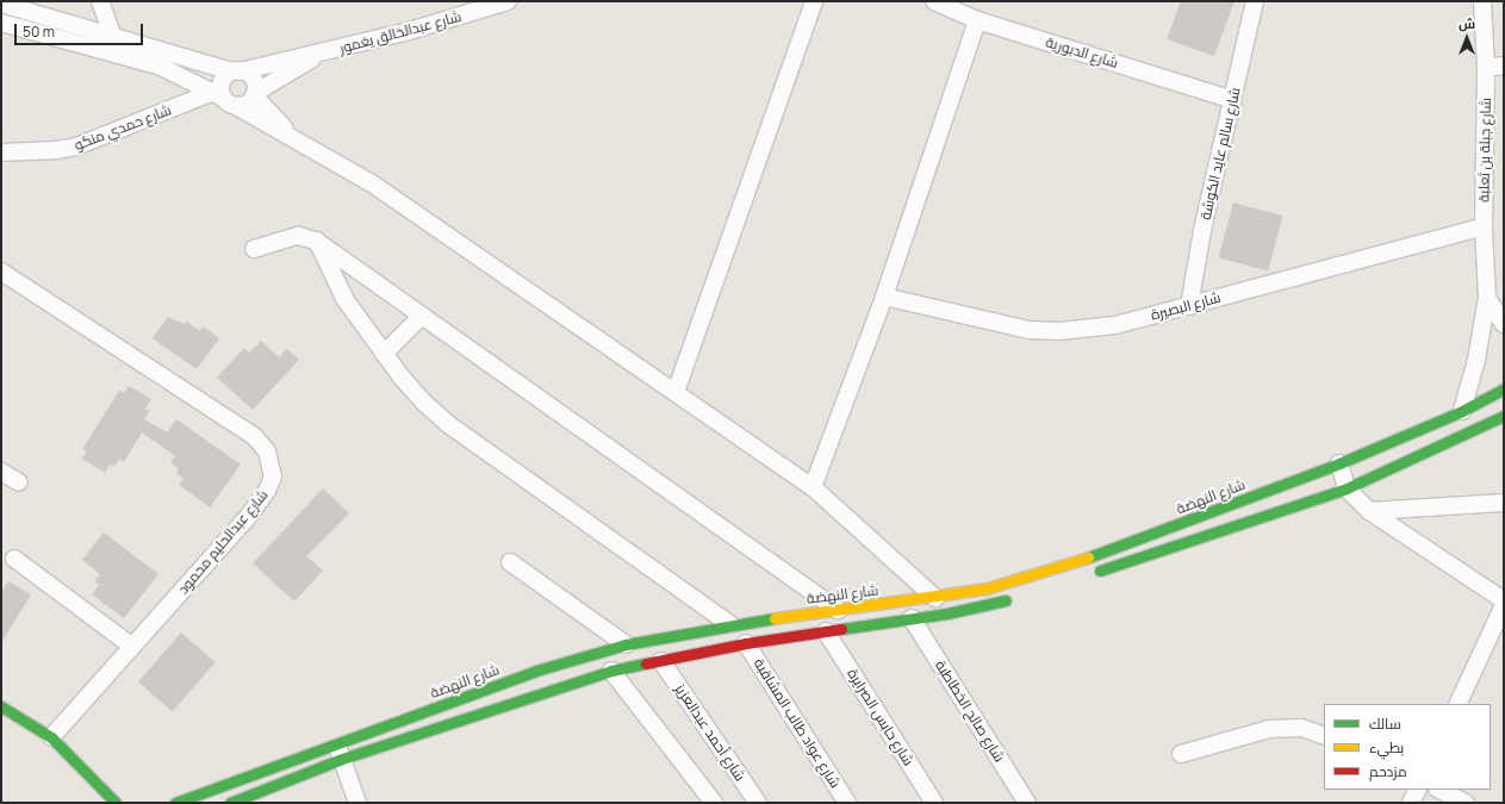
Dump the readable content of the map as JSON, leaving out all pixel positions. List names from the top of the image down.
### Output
{
  "streets": {
    "street": [
      "شارع عبدالخالق يغمور",
      "شارع الدبورية",
      "شارع حمدي منكو",
      "شارع جبلة بن ثعلبة",
      "شارع سالم عايد الكوشة",
      "شارع البصيرة",
      "شارع النهضة",
      "شارع عبدالحليم محمود",
      "شارع صالح الخطاطبة",
      "شارع حابس الصرايرة",
      "شارع عواد طالب المشاقبة",
      "شارع أحمد عبدالعزيز"
    ]
  },
  "crossings": [
    ["شارع عبدالخالق يغمور", "شارع حمدي منكو"],
    ["شارع الدبورية", "شارع سالم عايد الكوشة"],
    ["شارع جبلة بن ثعلبة", "شارع البصيرة"],
    ["شارع جبلة بن ثعلبة", "شارع النهضة"],
    ["شارع سالم عايد الكوشة", "شارع البصيرة"],
    ["شارع النهضة", "شارع صالح الخطاطبة"],
    ["شارع النهضة", "شارع حابس الصرايرة"],
    ["شارع النهضة", "شارع عواد طالب المشاقبة"],
    ["شارع النهضة", "شارع أحمد عبدالعزيز"]
  ],
  "legend": ["سالك", "بطيء", "مزدحم"],
  "scale_bar": "50 m",
  "north": "top"
}
